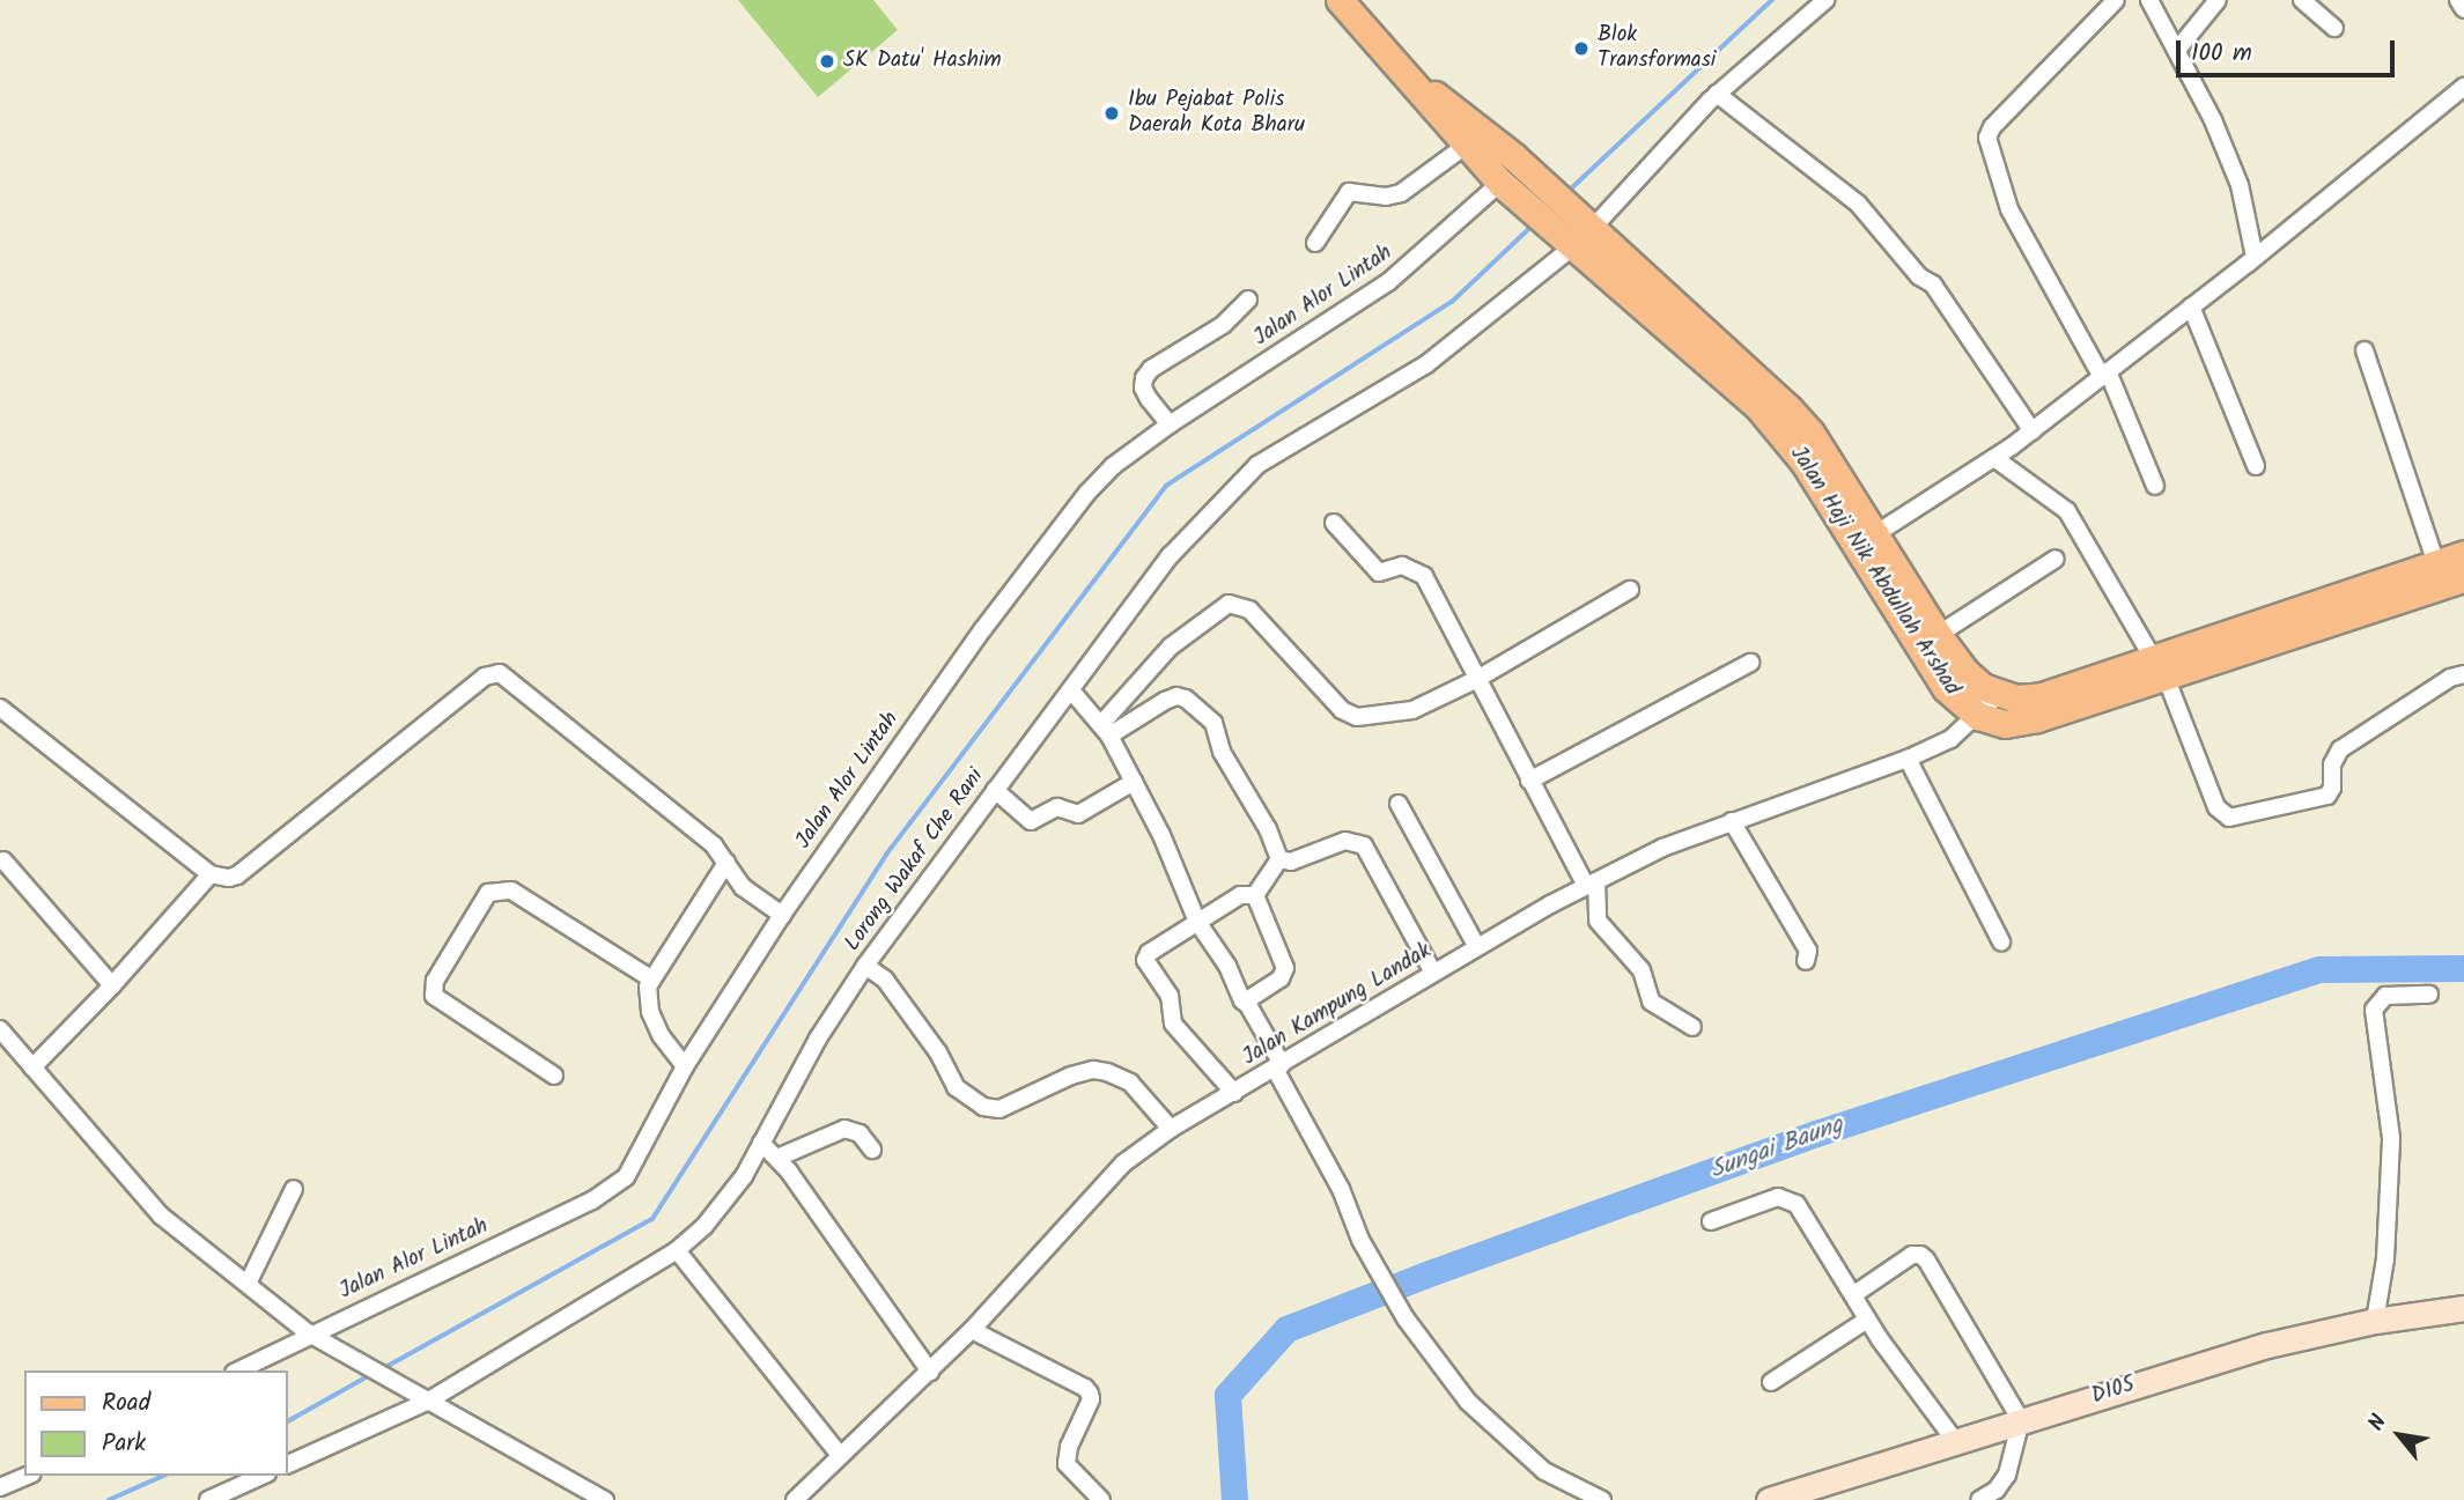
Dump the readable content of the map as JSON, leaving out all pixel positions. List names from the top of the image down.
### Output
{
  "streets": {
    "main road": ["Jalan Haji Nik Abdullah Arshad"],
    "street": [
      "Jalan Alor Lintah",
      "Lorong Wakaf Che Rani",
      "Jalan Kampung Landak",
      "D105"
    ]
  },
  "crossings": [
    ["Jalan Alor Lintah", "Jalan Haji Nik Abdullah Arshad"],
    ["Jalan Haji Nik Abdullah Arshad", "Lorong Wakaf Che Rani"],
    ["Jalan Haji Nik Abdullah Arshad", "Jalan Kampung Landak"]
  ],
  "water": ["Sungai Baung"],
  "places": ["Blok Transformasi", "SK Datu' Hashim", "Ibu Pejabat Polis Daerah Kota Bharu"],
  "legend": ["Road", "Park"],
  "scale_bar": "100 m",
  "north": "top left"
}
